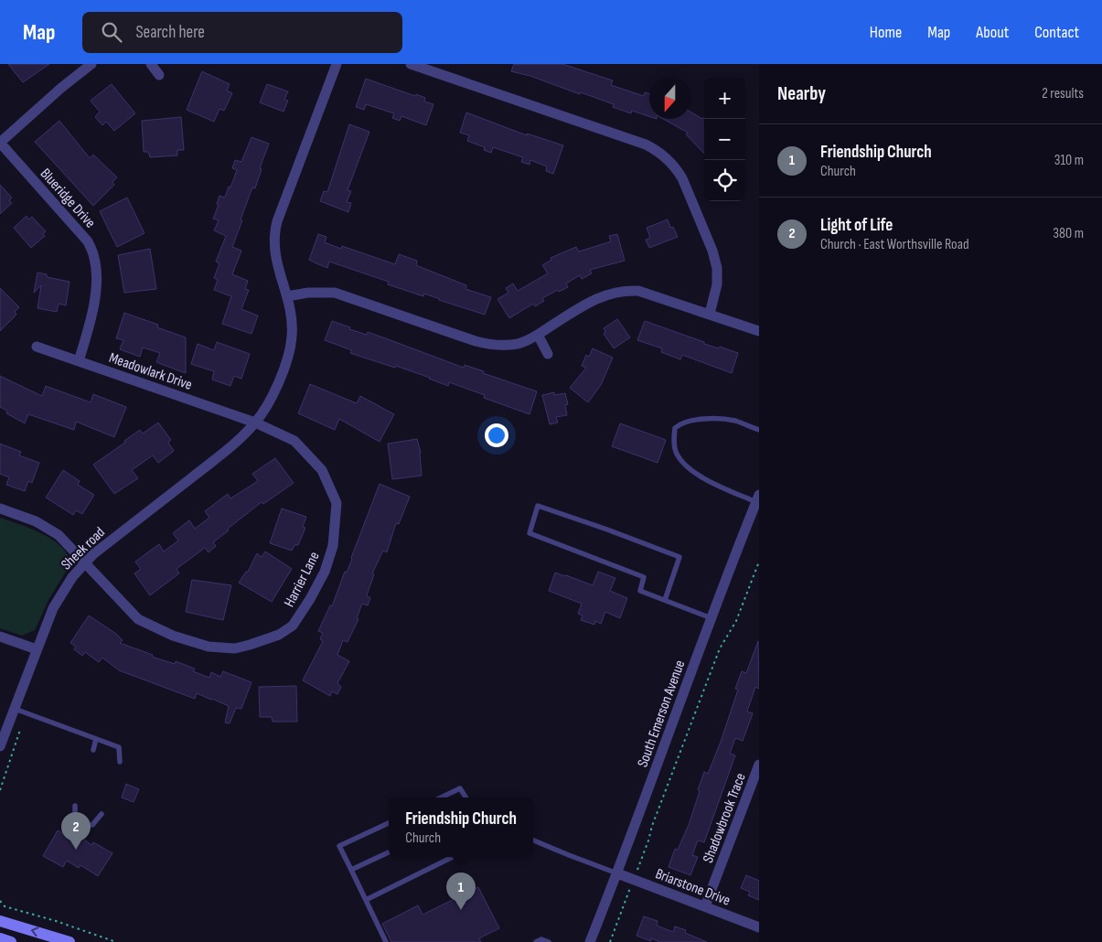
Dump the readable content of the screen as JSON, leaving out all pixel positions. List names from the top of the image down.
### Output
{
  "streets": {
    "street": [
      "Blueridge Drive",
      "Meadowlark Drive",
      "Sheek road",
      "Harrier Lane",
      "South Emerson Avenue",
      "Shadowbrook Trace",
      "Briarstone Drive"
    ]
  },
  "crossings": [
    ["Blueridge Drive", "Meadowlark Drive"],
    ["Meadowlark Drive", "Sheek road"],
    ["Meadowlark Drive", "Harrier Lane"],
    ["Sheek road", "Harrier Lane"],
    ["South Emerson Avenue", "Briarstone Drive"],
    ["Shadowbrook Trace", "Briarstone Drive"]
  ],
  "north": "bottom",
  "page": {
    "header": "Map",
    "search": "Search here",
    "nav": [
      "Home",
      "Map",
      "About",
      "Contact"
    ],
    "heading": ["Nearby", "2 results"],
    "map_buttons": ["+", "−"],
    "list": [
      {
        "mark": "1",
        "name": "Friendship Church",
        "note": "Church",
        "value": "310 m"
      },
      {
        "mark": "2",
        "name": "Light of Life",
        "note": "Church · East Worthsville Road",
        "value": "380 m"
      }
    ],
    "popup": ["Friendship Church", "Church"],
    "pins": ["2", "1"]
  }
}
